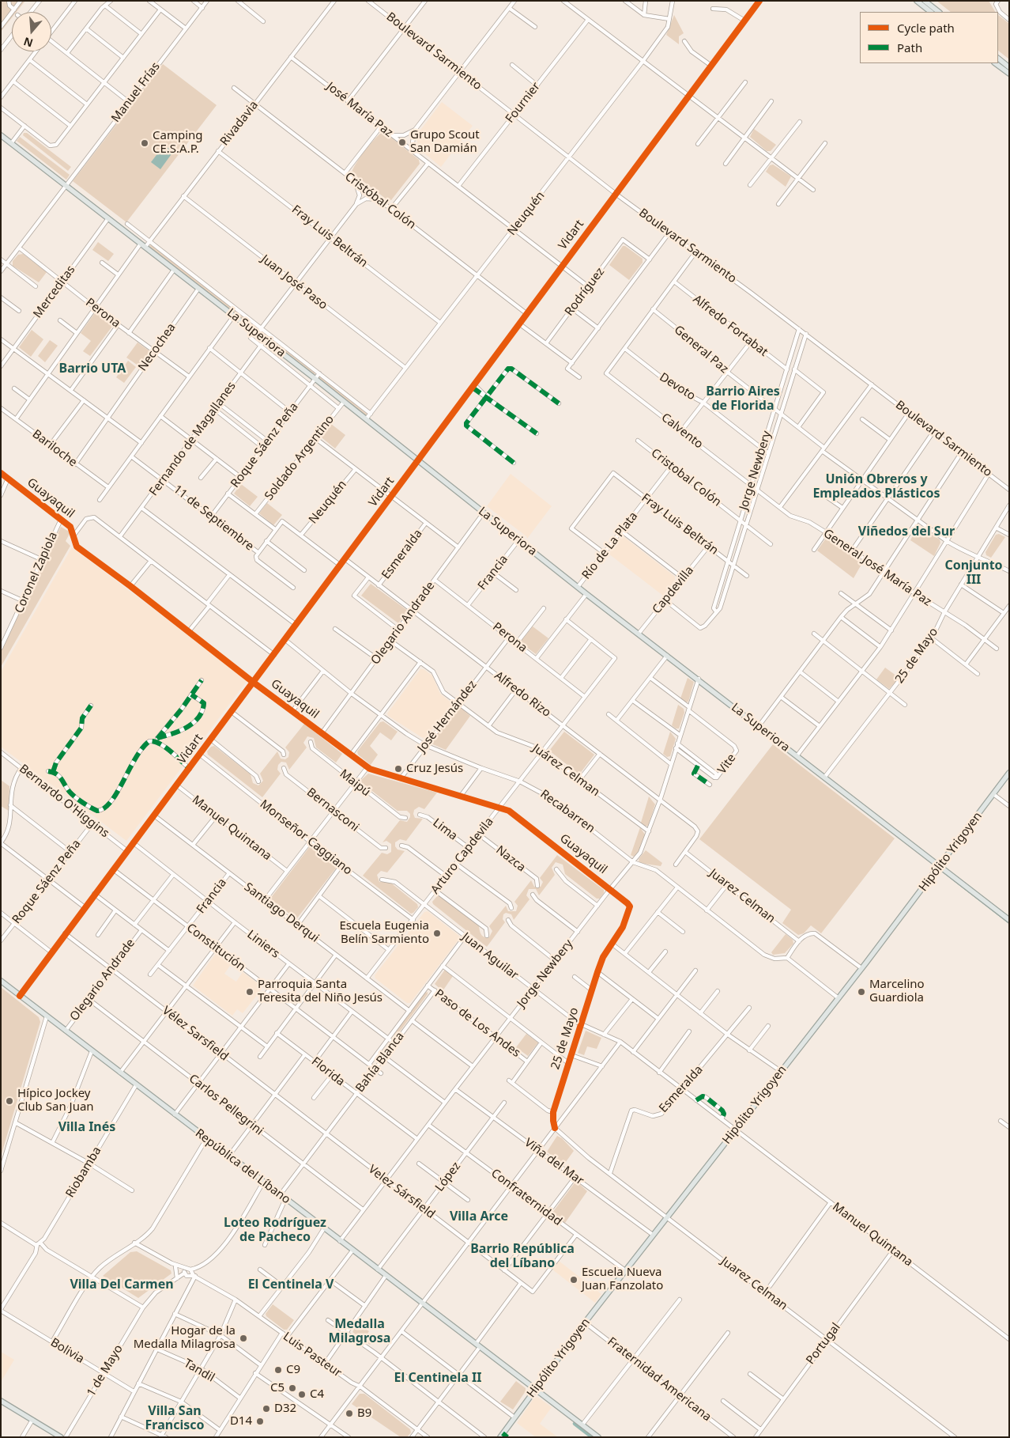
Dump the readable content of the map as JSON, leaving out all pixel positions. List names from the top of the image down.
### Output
{
  "streets": {
    "main road": ["La Superiora", "Hipólito Yrigoyen", "República del Líbano"],
    "street": [
      "Boulevard Sarmiento",
      "Manuel Frías",
      "Fournier",
      "José María Paz",
      "Rivadavia",
      "Cristóbal Colón",
      "Neuquén",
      "Vidart",
      "Fray Luis Beltrán",
      "Juan José Paso",
      "Merceditas",
      "Rodríguez",
      "Perona",
      "Alfredo Fortabat",
      "Necochea",
      "General Paz",
      "Devoto",
      "Calvento",
      "Fernando de Magallanes",
      "Roque Sáenz Peña",
      "Bariloche",
      "Soldado Argentino",
      "Jorge Newbery",
      "Cristobal Colón",
      "Guayaquil",
      "11 de Septiembre",
      "Río de La Plata",
      "Esmeralda",
      "General José María Paz",
      "Coronel Zapiola",
      "Francia",
      "Capdevilla",
      "Olegario Andrade",
      "25 de Mayo",
      "Alfredo Rizo",
      "José Hernández",
      "Vite",
      "Juárez Celman",
      "Maipú",
      "Bernardo O'Higgins",
      "Bernasconi",
      "Recabarren",
      "Manuel Quintana",
      "Lima",
      "Monseñor Caggiano",
      "Arturo Capdevila",
      "Nazca",
      "Juarez Celman",
      "Santiago Derqui",
      "Liniers",
      "Constitución",
      "Juan Aguilar",
      "Paso de Los Andes",
      "Vélez Sarsfield",
      "Bahía Blanca",
      "Florida",
      "Carlos Pellegrini",
      "Viña del Mar",
      "Riobamba",
      "López",
      "Velez Sársfield",
      "Confraternidad",
      "Portugal",
      "Bolivia",
      "Luis Pasteur",
      "1 de Mayo",
      "Tandil",
      "Fraternidad Americana"
    ]
  },
  "crossings": [
    ["Boulevard Sarmiento", "Fournier"],
    ["Boulevard Sarmiento", "Neuquén"],
    ["Boulevard Sarmiento", "Vidart"],
    ["Boulevard Sarmiento", "Jorge Newbery"],
    ["Manuel Frías", "Perona"],
    ["Manuel Frías", "La Superiora"],
    ["José María Paz", "Rivadavia"],
    ["Rivadavia", "Cristóbal Colón"],
    ["Rivadavia", "Fray Luis Beltrán"],
    ["Rivadavia", "Juan José Paso"],
    ["Rivadavia", "La Superiora"],
    ["Cristóbal Colón", "Neuquén"],
    ["Cristóbal Colón", "Vidart"],
    ["Neuquén", "Fray Luis Beltrán"],
    ["Neuquén", "Juan José Paso"],
    ["Neuquén", "La Superiora"],
    ["Vidart", "La Superiora"],
    ["Vidart", "Guayaquil"],
    ["Vidart", "Alfredo Rizo"],
    ["Vidart", "Bernardo O'Higgins"],
    ["Vidart", "Recabarren"],
    ["Vidart", "Manuel Quintana"],
    ["Vidart", "Monseñor Caggiano"],
    ["Vidart", "Santiago Derqui"],
    ["Vidart", "Liniers"],
    ["Vidart", "Constitución"],
    ["Vidart", "Vélez Sarsfield"],
    ["Vidart", "República del Líbano"],
    ["Fray Luis Beltrán", "Jorge Newbery"],
    ["Fray Luis Beltrán", "Río de La Plata"],
    ["Fray Luis Beltrán", "Capdevilla"],
    ["Merceditas", "Perona"],
    ["Merceditas", "La Superiora"],
    ["Perona", "Necochea"],
    ["Perona", "Río de La Plata"],
    ["Perona", "Francia"],
    ["Perona", "Olegario Andrade"],
    ["Perona", "José Hernández"],
    ["Perona", "Arturo Capdevila"],
    ["Alfredo Fortabat", "Jorge Newbery"],
    ["La Superiora", "Necochea"],
    ["La Superiora", "Fernando de Magallanes"],
    ["La Superiora", "Roque Sáenz Peña"],
    ["La Superiora", "Soldado Argentino"],
    ["La Superiora", "Jorge Newbery"],
    ["La Superiora", "Río de La Plata"],
    ["La Superiora", "Francia"],
    ["La Superiora", "Capdevilla"],
    ["La Superiora", "Olegario Andrade"],
    ["La Superiora", "25 de Mayo"],
    ["La Superiora", "Hipólito Yrigoyen"],
    ["Necochea", "Bariloche"],
    ["General Paz", "Jorge Newbery"],
    ["General Paz", "25 de Mayo"],
    ["Devoto", "Calvento"],
    ["Devoto", "Jorge Newbery"],
    ["Calvento", "Jorge Newbery"],
    ["Calvento", "General José María Paz"],
    ["Fernando de Magallanes", "11 de Septiembre"],
    ["Roque Sáenz Peña", "11 de Septiembre"],
    ["Roque Sáenz Peña", "Bernardo O'Higgins"],
    ["Jorge Newbery", "Cristobal Colón"],
    ["Jorge Newbery", "Guayaquil"],
    ["Jorge Newbery", "General José María Paz"],
    ["Jorge Newbery", "Capdevilla"],
    ["Jorge Newbery", "Alfredo Rizo"],
    ["Jorge Newbery", "Vite"],
    ["Jorge Newbery", "Juárez Celman"],
    ["Jorge Newbery", "Recabarren"],
    ["Jorge Newbery", "Juan Aguilar"],
    ["Jorge Newbery", "Paso de Los Andes"],
    ["Jorge Newbery", "Florida"],
    ["Jorge Newbery", "Carlos Pellegrini"],
    ["Jorge Newbery", "Viña del Mar"],
    ["Jorge Newbery", "República del Líbano"],
    ["Jorge Newbery", "Velez Sársfield"],
    ["Jorge Newbery", "Confraternidad"],
    ["Cristobal Colón", "Río de La Plata"],
    ["Guayaquil", "Coronel Zapiola"],
    ["Guayaquil", "Olegario Andrade"],
    ["Guayaquil", "25 de Mayo"],
    ["Guayaquil", "José Hernández"],
    ["Guayaquil", "Arturo Capdevila"],
    ["Esmeralda", "Alfredo Rizo"],
    ["Esmeralda", "Juarez Celman"],
    ["Esmeralda", "Juan Aguilar"],
    ["General José María Paz", "25 de Mayo"],
    ["Francia", "Santiago Derqui"],
    ["Francia", "Liniers"],
    ["Francia", "Constitución"],
    ["Olegario Andrade", "Alfredo Rizo"],
    ["Olegario Andrade", "Juárez Celman"],
    ["Olegario Andrade", "Recabarren"],
    ["Olegario Andrade", "Liniers"],
    ["Olegario Andrade", "Constitución"],
    ["Olegario Andrade", "Vélez Sarsfield"],
    ["Olegario Andrade", "Carlos Pellegrini"],
    ["Olegario Andrade", "República del Líbano"],
    ["25 de Mayo", "Juarez Celman"],
    ["25 de Mayo", "Juan Aguilar"],
    ["Alfredo Rizo", "José Hernández"],
    ["Alfredo Rizo", "Arturo Capdevila"],
    ["Alfredo Rizo", "Juarez Celman"],
    ["José Hernández", "Juárez Celman"],
    ["José Hernández", "Recabarren"],
    ["Juárez Celman", "Arturo Capdevila"],
    ["Recabarren", "Arturo Capdevila"],
    ["Manuel Quintana", "Hipólito Yrigoyen"],
    ["Manuel Quintana", "Juan Aguilar"],
    ["Manuel Quintana", "Portugal"],
    ["Lima", "Arturo Capdevila"],
    ["Monseñor Caggiano", "Arturo Capdevila"],
    ["Hipólito Yrigoyen", "Juarez Celman"],
    ["Hipólito Yrigoyen", "Juan Aguilar"],
    ["Hipólito Yrigoyen", "Viña del Mar"],
    ["Hipólito Yrigoyen", "República del Líbano"],
    ["Hipólito Yrigoyen", "Confraternidad"],
    ["Hipólito Yrigoyen", "Fraternidad Americana"],
    ["Arturo Capdevila", "Nazca"],
    ["Arturo Capdevila", "Santiago Derqui"],
    ["Arturo Capdevila", "Juan Aguilar"],
    ["Juarez Celman", "Portugal"],
    ["Santiago Derqui", "Bahía Blanca"],
    ["Liniers", "Bahía Blanca"],
    ["Constitución", "Bahía Blanca"],
    ["Juan Aguilar", "Bahía Blanca"],
    ["Paso de Los Andes", "Bahía Blanca"],
    ["Vélez Sarsfield", "Bahía Blanca"],
    ["Vélez Sarsfield", "Velez Sársfield"],
    ["Bahía Blanca", "Florida"],
    ["Bahía Blanca", "Carlos Pellegrini"],
    ["Bahía Blanca", "República del Líbano"],
    ["Bahía Blanca", "Velez Sársfield"],
    ["Viña del Mar", "López"],
    ["República del Líbano", "Riobamba"],
    ["República del Líbano", "López"],
    ["República del Líbano", "1 de Mayo"],
    ["Riobamba", "Bolivia"],
    ["López", "Velez Sársfield"],
    ["López", "Confraternidad"],
    ["Velez Sársfield", "Confraternidad"],
    ["Bolivia", "1 de Mayo"],
    ["Luis Pasteur", "1 de Mayo"]
  ],
  "districts": [
    "Barrio UTA",
    "Barrio Aires de Florida",
    "Unión Obreros y Empleados Plásticos",
    "Viñedos del Sur",
    "Conjunto III",
    "Villa Inés",
    "Villa Arce",
    "Loteo Rodríguez de Pacheco",
    "Barrio República del Líbano",
    "Villa Del Carmen",
    "El Centinela V",
    "Medalla Milagrosa",
    "El Centinela II",
    "Villa San Francisco"
  ],
  "places": [
    "Grupo Scout San Damián",
    "Camping CE.S.A.P.",
    "Cruz Jesús",
    "Escuela Eugenia Belín Sarmiento",
    "Parroquia Santa Teresita del Niño Jesús",
    "Marcelino Guardiola",
    "Hípico Jockey Club San Juan",
    "Escuela Nueva Juan Fanzolato",
    "Hogar de la Medalla Milagrosa",
    "C9",
    "C5",
    "C4",
    "D32",
    "B9",
    "D14"
  ],
  "legend": ["Cycle path", "Path"],
  "north": "bottom"
}
